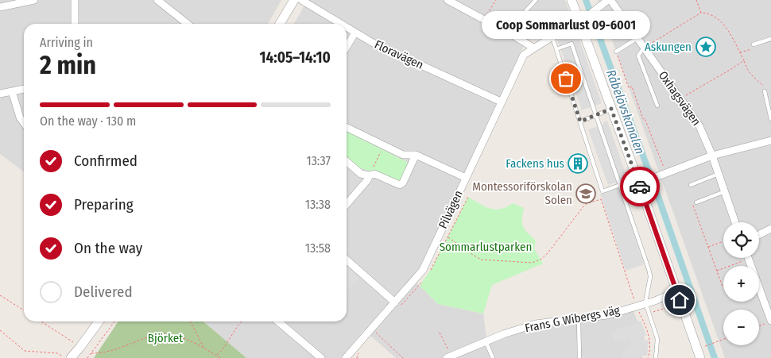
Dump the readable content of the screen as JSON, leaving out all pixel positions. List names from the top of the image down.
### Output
{
  "streets": {
    "street": [
      "Floravägen",
      "Oxhagsvägen",
      "Pilvägen",
      "Frans G Wibergs väg"
    ]
  },
  "crossings": [
    ["Floravägen", "Pilvägen"],
    ["Oxhagsvägen", "Pilvägen"]
  ],
  "water": ["Råbelövskanalen"],
  "parks": ["Sommarlustparken", "Björket"],
  "places": {
    "place": ["Askungen"],
    "other": ["Coop Sommarlust 09-6001"],
    "building": ["Fackens hus"],
    "school or university": ["Montessoriförskolan Solen"]
  },
  "page": {
    "bubble": "Coop Sommarlust 09-6001",
    "heading": ["2 min", "Arriving in", "14:05–14:10"],
    "bar": "On the way · 130 m",
    "list": [
      ["Confirmed", "13:37"],
      ["Preparing", "13:38"],
      ["On the way", "13:58"],
      "Delivered"
    ],
    "map_buttons": ["+", "−"]
  }
}
